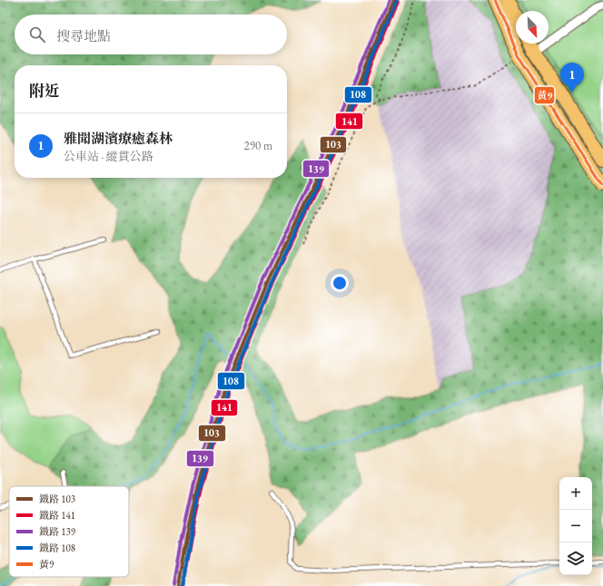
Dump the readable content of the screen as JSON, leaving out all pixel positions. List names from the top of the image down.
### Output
{
  "lines": [
    "rail line 103",
    "rail line 139",
    "rail line 108",
    "transit line 黃9",
    "rail line 141"
  ],
  "legend": [
    "鐵路 103",
    "鐵路 141",
    "鐵路 139",
    "鐵路 108",
    "黃9"
  ],
  "north": "bottom right",
  "page": {
    "search": "搜尋地點",
    "pins": "1",
    "heading": "附近",
    "list": [
      {
        "mark": "1",
        "name": "雅聞湖濱療癒森林",
        "note": "公車站 · 縱貫公路",
        "value": "290 m"
      }
    ],
    "map_buttons": ["+", "−"]
  }
}
